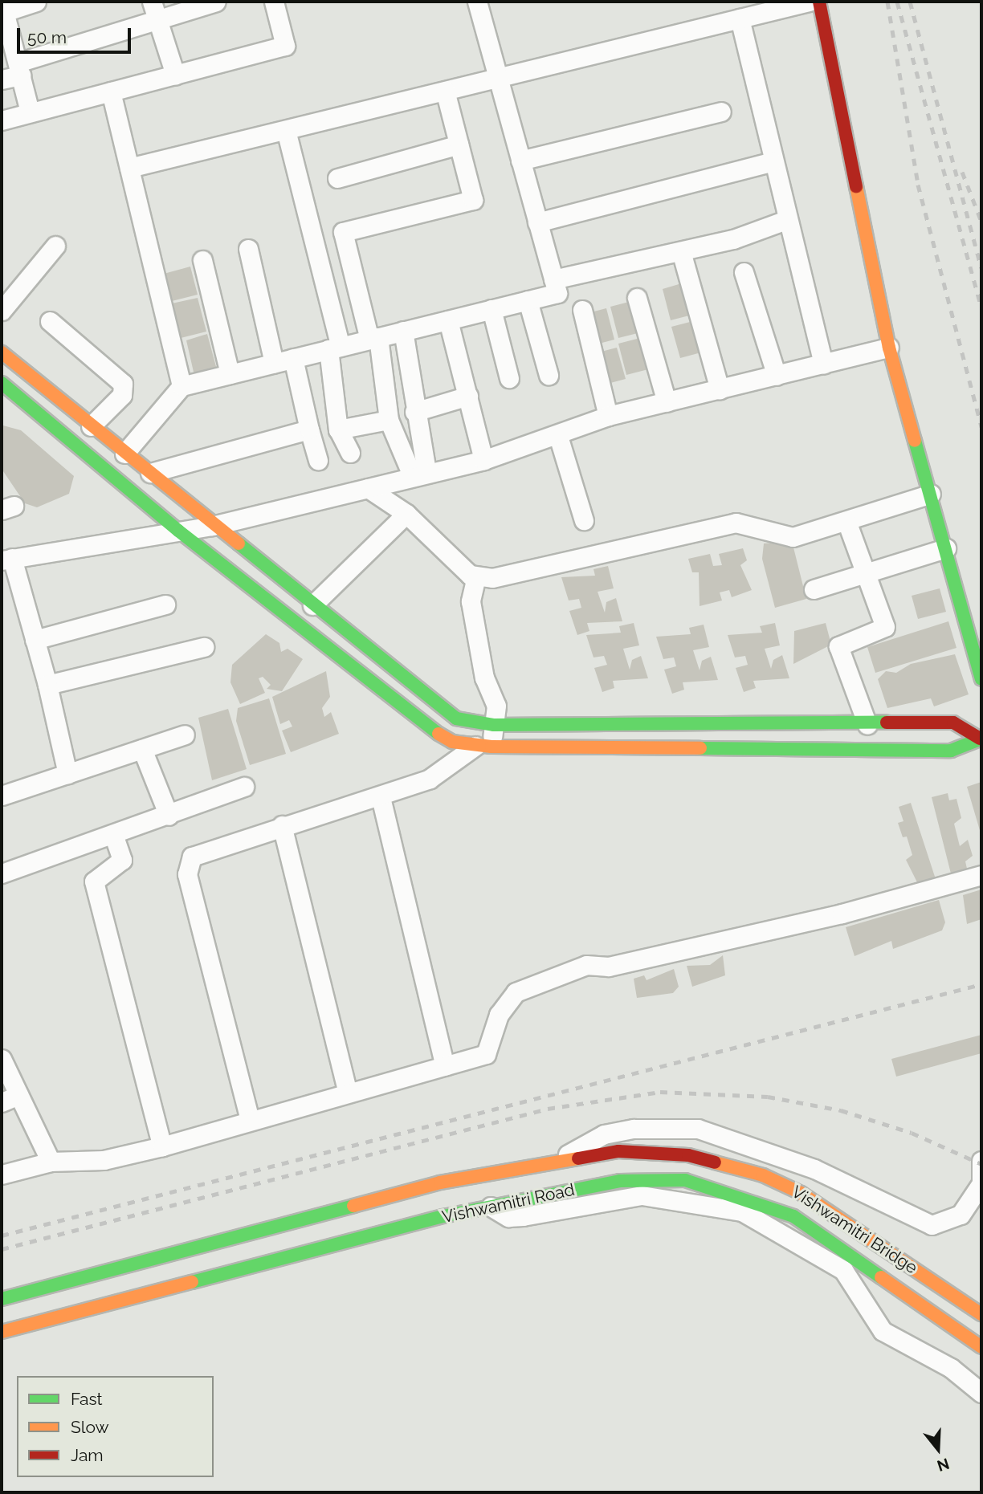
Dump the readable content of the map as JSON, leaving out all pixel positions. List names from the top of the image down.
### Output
{
  "streets": {
    "street": ["Vishwamitri Road", "Vishwamitri Bridge"]
  },
  "crossings": [
    ["Vishwamitri Road", "Vishwamitri Bridge"]
  ],
  "legend": ["Fast", "Slow", "Jam"],
  "scale_bar": "50 m",
  "north": "bottom"
}
